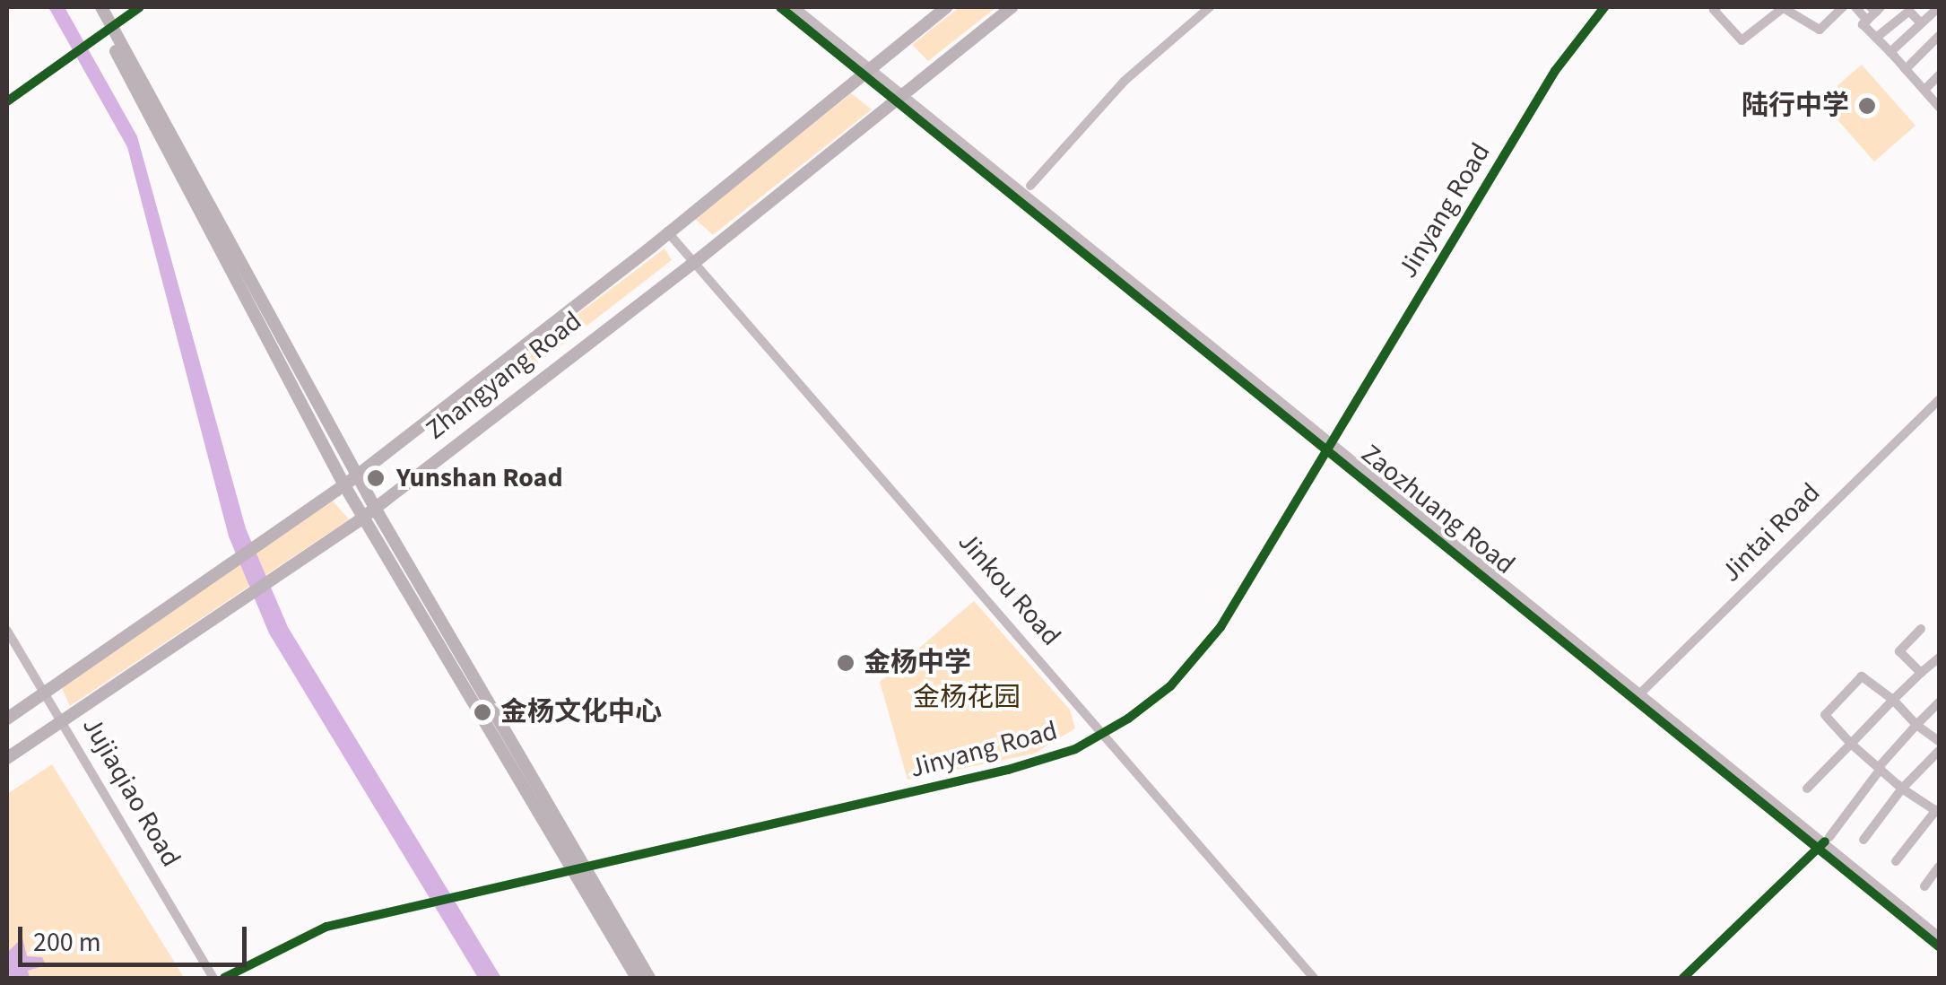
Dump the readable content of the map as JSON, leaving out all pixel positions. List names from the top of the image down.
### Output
{
  "streets": {
    "main road": ["Zhangyang Road"],
    "street": [
      "Jinyang Road",
      "Zaozhuang Road",
      "Jintai Road",
      "Jinkou Road",
      "Jujiaqiao Road"
    ]
  },
  "crossings": [
    ["Jinyang Road", "Zaozhuang Road"],
    ["Jinyang Road", "Jinkou Road"],
    ["Zhangyang Road", "Zaozhuang Road"],
    ["Zhangyang Road", "Jinkou Road"],
    ["Zhangyang Road", "Jujiaqiao Road"],
    ["Zaozhuang Road", "Jintai Road"]
  ],
  "parks": ["金杨花园"],
  "places": [
    "陆行中学",
    "Yunshan Road",
    "金杨中学",
    "金杨文化中心"
  ],
  "scale_bar": "200 m"
}
